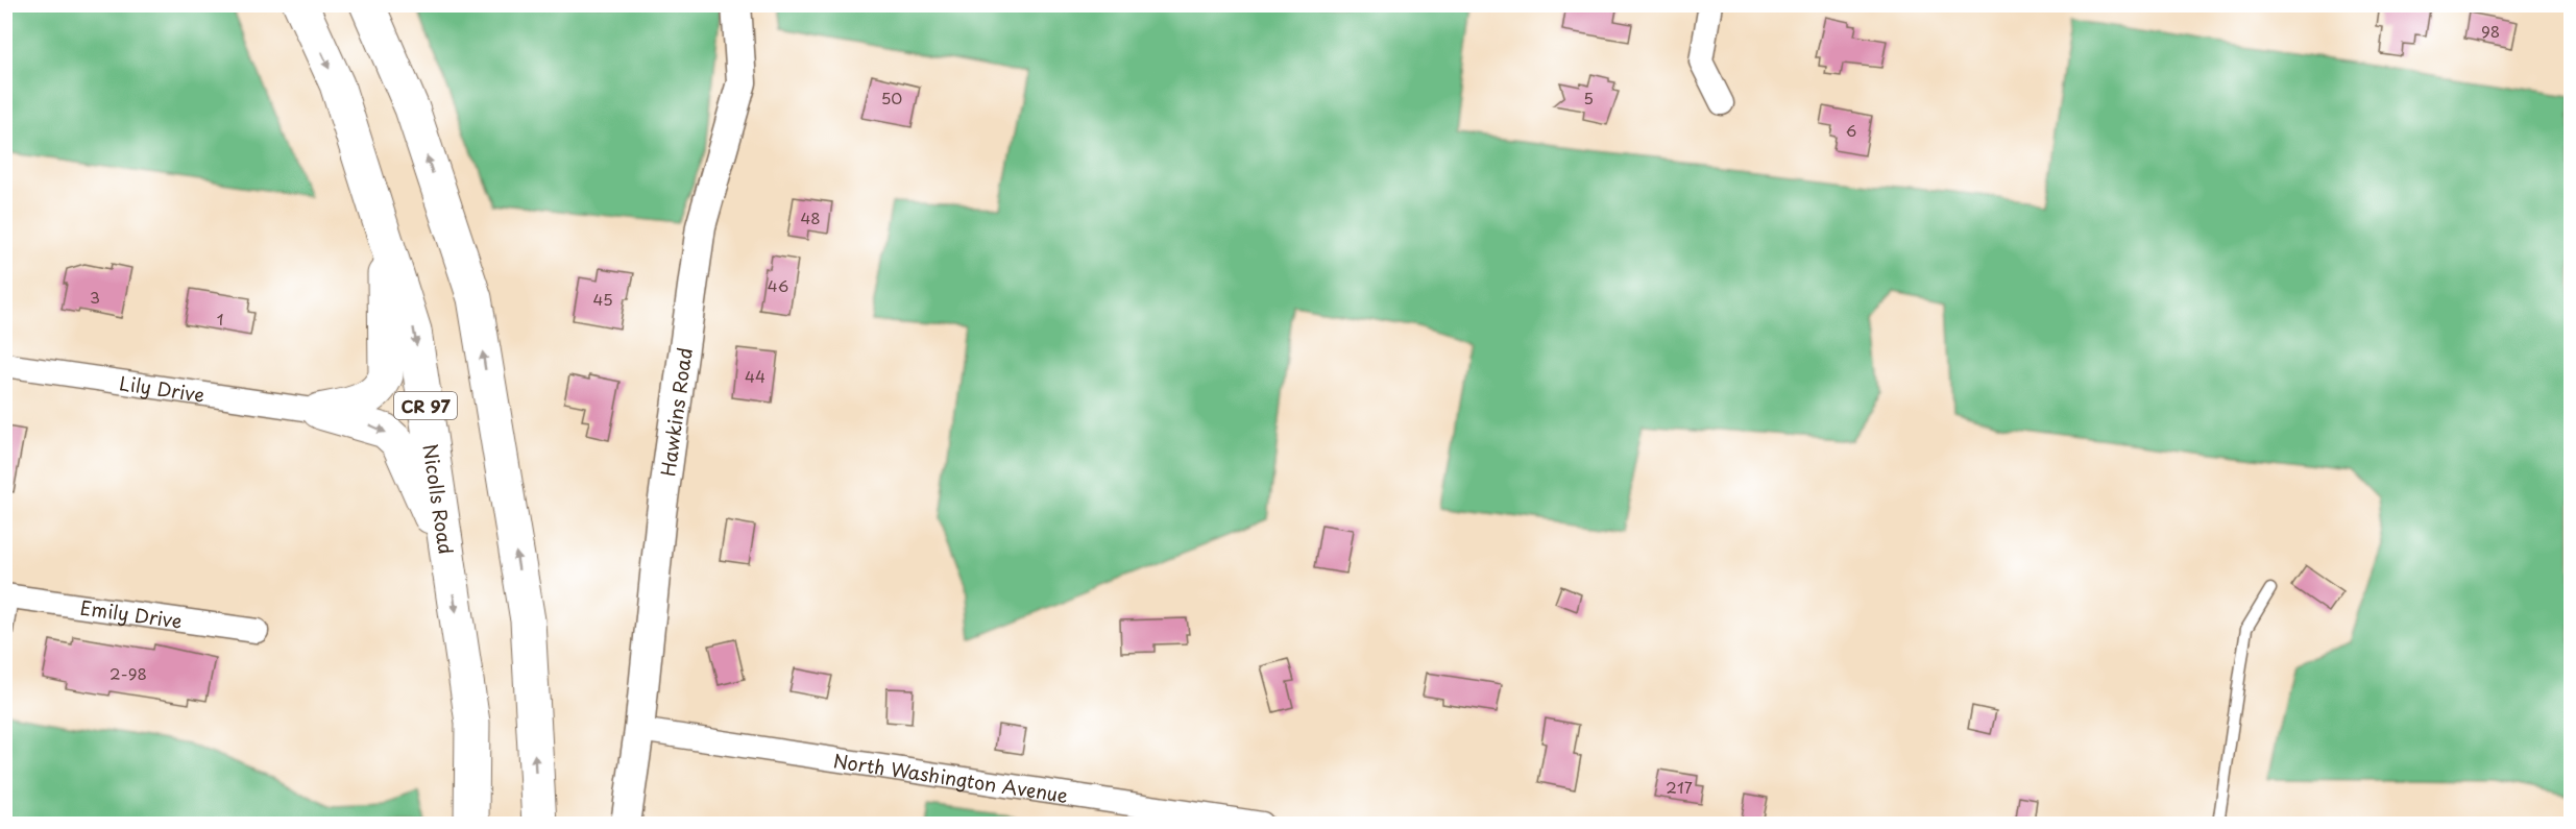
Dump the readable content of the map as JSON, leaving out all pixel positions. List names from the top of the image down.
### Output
{
  "streets": {
    "highway": ["CR 97", "Nicolls Road"],
    "street": [
      "Lily Drive",
      "Hawkins Road",
      "Emily Drive",
      "North Washington Avenue"
    ]
  },
  "crossings": [
    ["Hawkins Road", "North Washington Avenue"]
  ],
  "house_numbers": [
    "98",
    "50",
    "5",
    "6",
    "48",
    "46",
    "3",
    "45",
    "1",
    "44",
    "2-98",
    "217"
  ]
}
